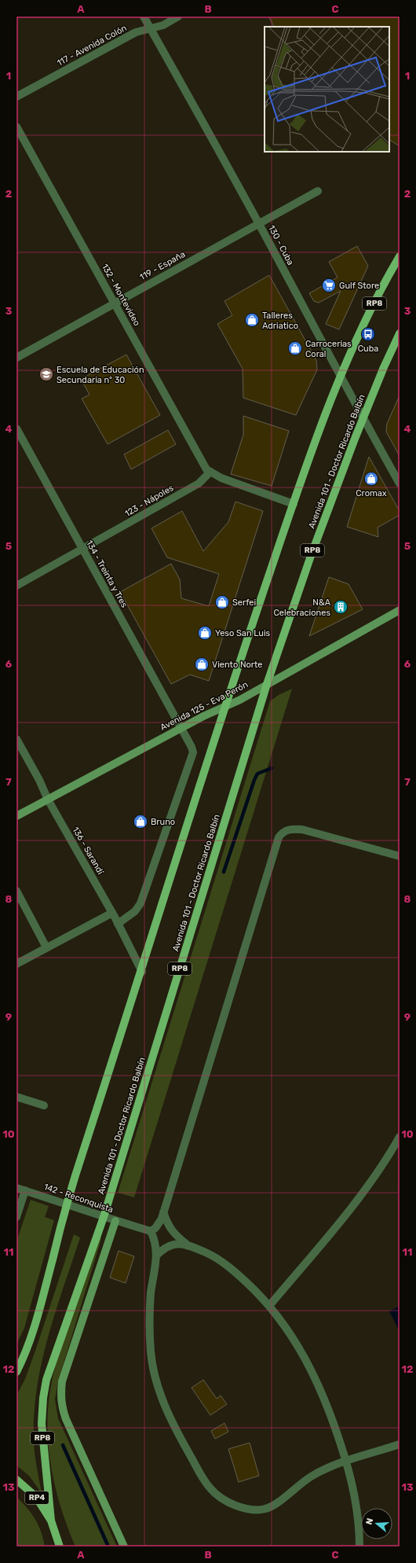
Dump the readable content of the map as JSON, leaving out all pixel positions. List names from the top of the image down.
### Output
{
  "streets": {
    "main road": ["RP8", "Avenida 101 - Doctor Ricardo Balbín", "RP4"],
    "street": [
      "117 - Avenida Colón",
      "130 - Cuba",
      "119 - España",
      "132 - Montevideo",
      "123 - Nápoles",
      "134 - Treinta y Tres",
      "Avenida 125 - Eva Perón",
      "136 - Sarandí",
      "142 - Reconquista"
    ]
  },
  "crossings": [
    ["117 - Avenida Colón", "130 - Cuba"],
    ["130 - Cuba", "119 - España"],
    ["130 - Cuba", "RP8"],
    ["130 - Cuba", "Avenida 101 - Doctor Ricardo Balbín"],
    ["119 - España", "132 - Montevideo"],
    ["132 - Montevideo", "123 - Nápoles"],
    ["RP8", "Avenida 125 - Eva Perón"],
    ["RP8", "136 - Sarandí"],
    ["RP8", "142 - Reconquista"],
    ["Avenida 101 - Doctor Ricardo Balbín", "Avenida 125 - Eva Perón"],
    ["Avenida 101 - Doctor Ricardo Balbín", "142 - Reconquista"],
    ["Avenida 101 - Doctor Ricardo Balbín", "RP4"],
    ["123 - Nápoles", "134 - Treinta y Tres"],
    ["134 - Treinta y Tres", "Avenida 125 - Eva Perón"],
    ["134 - Treinta y Tres", "136 - Sarandí"],
    ["Avenida 125 - Eva Perón", "136 - Sarandí"]
  ],
  "places": {
    "supermarket": ["Gulf Store"],
    "shop": [
      "Talleres Adriatico",
      "Carrocerias Coral",
      "Cromax",
      "Serfei",
      "Yeso San Luis",
      "Viento Norte",
      "Bruno"
    ],
    "bus stop": ["Cuba"],
    "school or university": ["Escuela de Educación Secundaria nº 30"],
    "building": ["N&A Celebraciones"]
  },
  "north": "left",
  "grid": {
    "columns": ["A", "B", "C"],
    "rows": [
      "1",
      "2",
      "3",
      "4",
      "5",
      "6",
      "7",
      "8",
      "9",
      "10",
      "11",
      "12",
      "13"
    ]
  }
}
